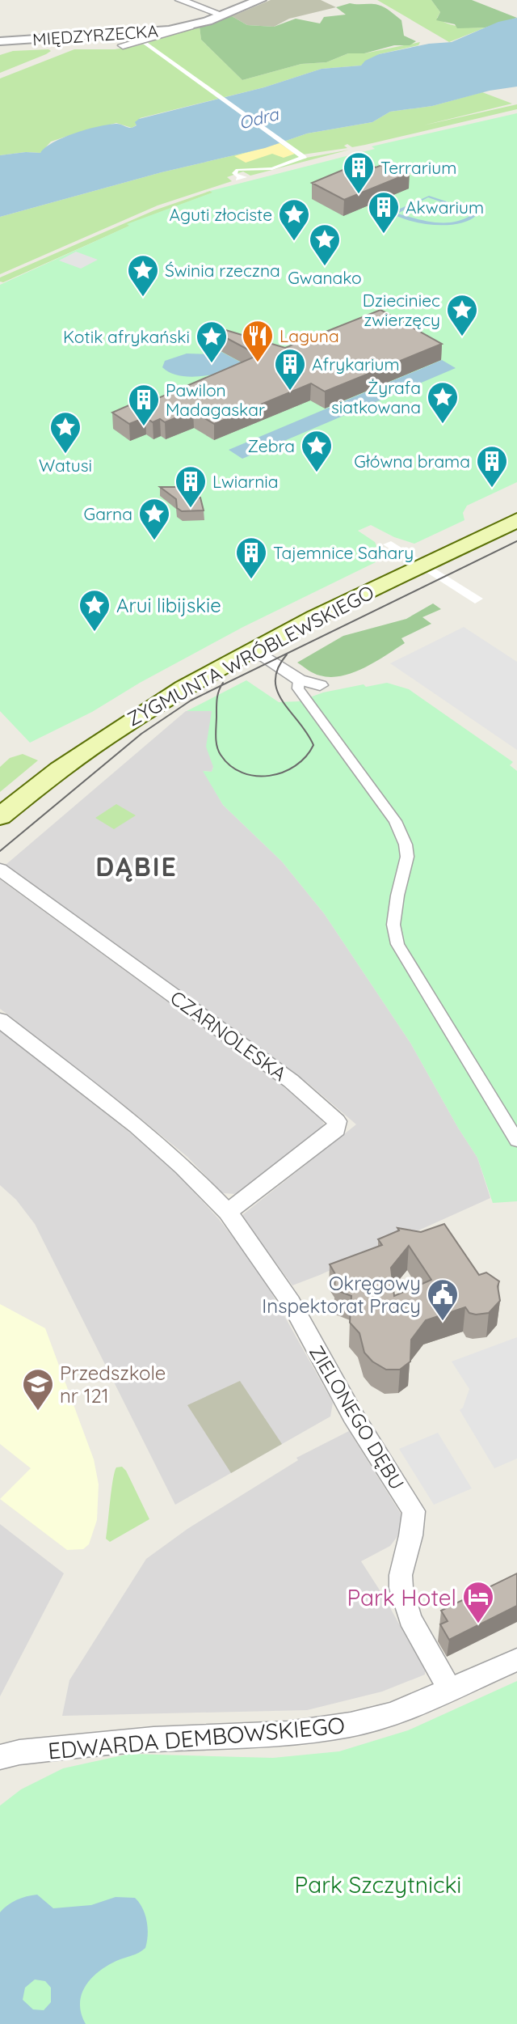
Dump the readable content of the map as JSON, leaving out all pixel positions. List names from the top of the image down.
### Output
{
  "streets": {
    "main road": ["ZYGMUNTA WRÓBLEWSKIEGO"],
    "street": [
      "MIĘDZYRZECKA",
      "CZARNOLESKA",
      "ZIELONEGO DĘBU",
      "EDWARDA DEMBOWSKIEGO"
    ]
  },
  "crossings": [
    ["CZARNOLESKA", "ZIELONEGO DĘBU"],
    ["ZIELONEGO DĘBU", "EDWARDA DEMBOWSKIEGO"]
  ],
  "districts": ["DĄBIE"],
  "water": ["Odra"],
  "parks": ["Park Szczytnicki"],
  "places": {
    "building": [
      "Terrarium",
      "Akwarium",
      "Afrykarium",
      "Pawilon Madagaskar",
      "Główna brama",
      "Lwiarnia",
      "Tajemnice Sahary"
    ],
    "place": [
      "Aguti złociste",
      "Gwanako",
      "Świnia rzeczna",
      "Dzieciniec zwierzęcy",
      "Kotik afrykański",
      "Żyrafa siatkowana",
      "Watusi",
      "Zebra",
      "Garna",
      "Arui libijskie"
    ],
    "restaurant": ["Laguna"],
    "public building": ["Okręgowy Inspektorat Pracy"],
    "school or university": ["Przedszkole nr 121"],
    "hotel": ["Park Hotel"]
  }
}
